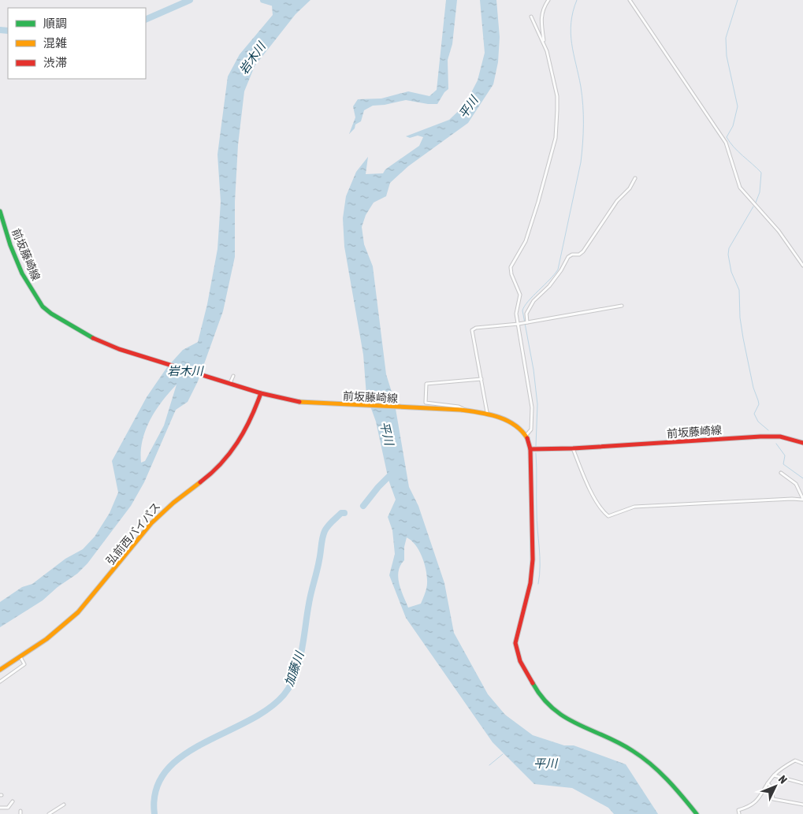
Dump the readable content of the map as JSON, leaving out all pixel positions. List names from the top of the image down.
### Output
{
  "streets": {
    "main road": ["前坂藤崎線", "弘前西バイパス"]
  },
  "crossings": [
    ["前坂藤崎線", "弘前西バイパス"]
  ],
  "water": ["岩木川", "平川", "加藤川"],
  "legend": ["順調", "混雑", "渋滞"],
  "north": "top right"
}
